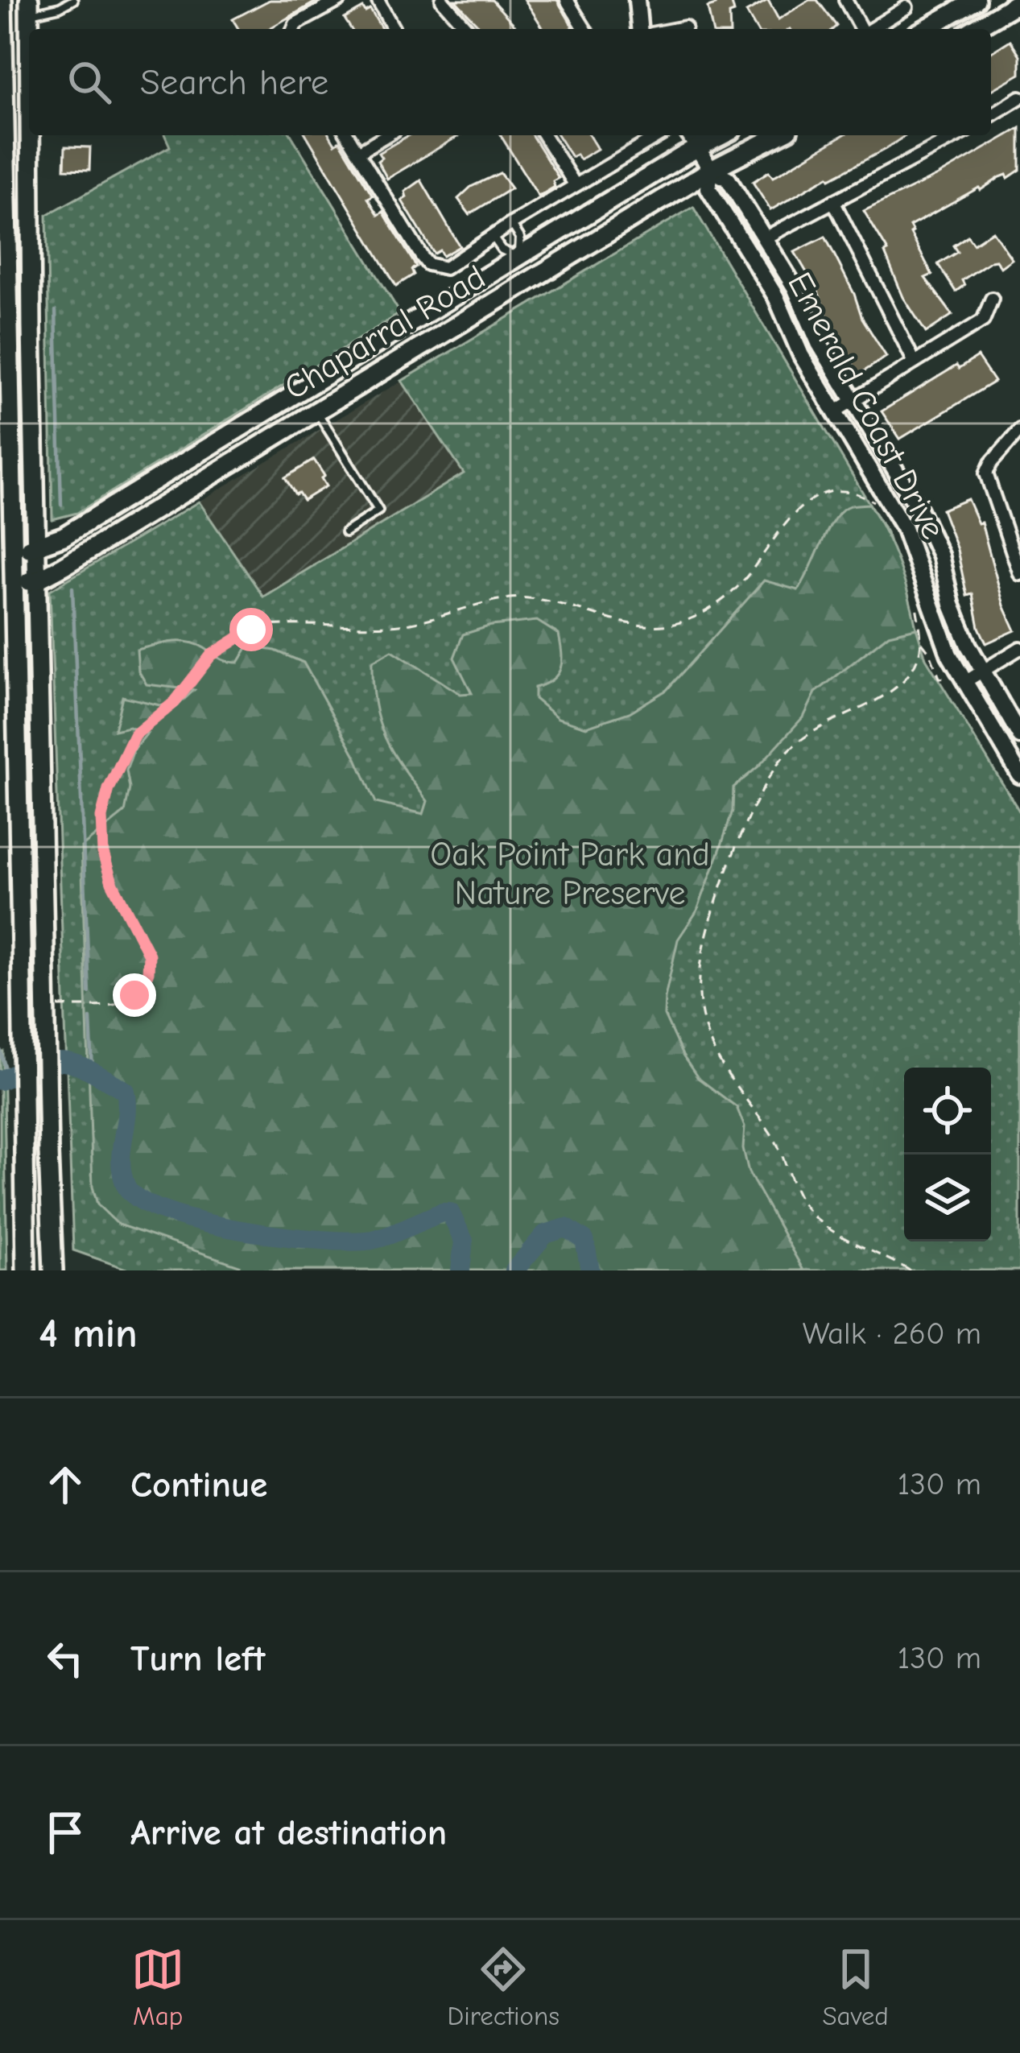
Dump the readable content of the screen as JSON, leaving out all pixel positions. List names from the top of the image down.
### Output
{
  "streets": {
    "main road": ["Chaparral Road"],
    "street": ["Emerald Coast Drive"]
  },
  "crossings": [
    ["Chaparral Road", "Emerald Coast Drive"]
  ],
  "parks": ["Oak Point Park and Nature Preserve"],
  "page": {
    "search": "Search here",
    "heading": ["4 min", "Walk · 260 m"],
    "list": [
      ["Continue", "130 m"],
      ["Turn left", "130 m"],
      "Arrive at destination"
    ],
    "nav": ["Map", "Directions", "Saved"]
  }
}
